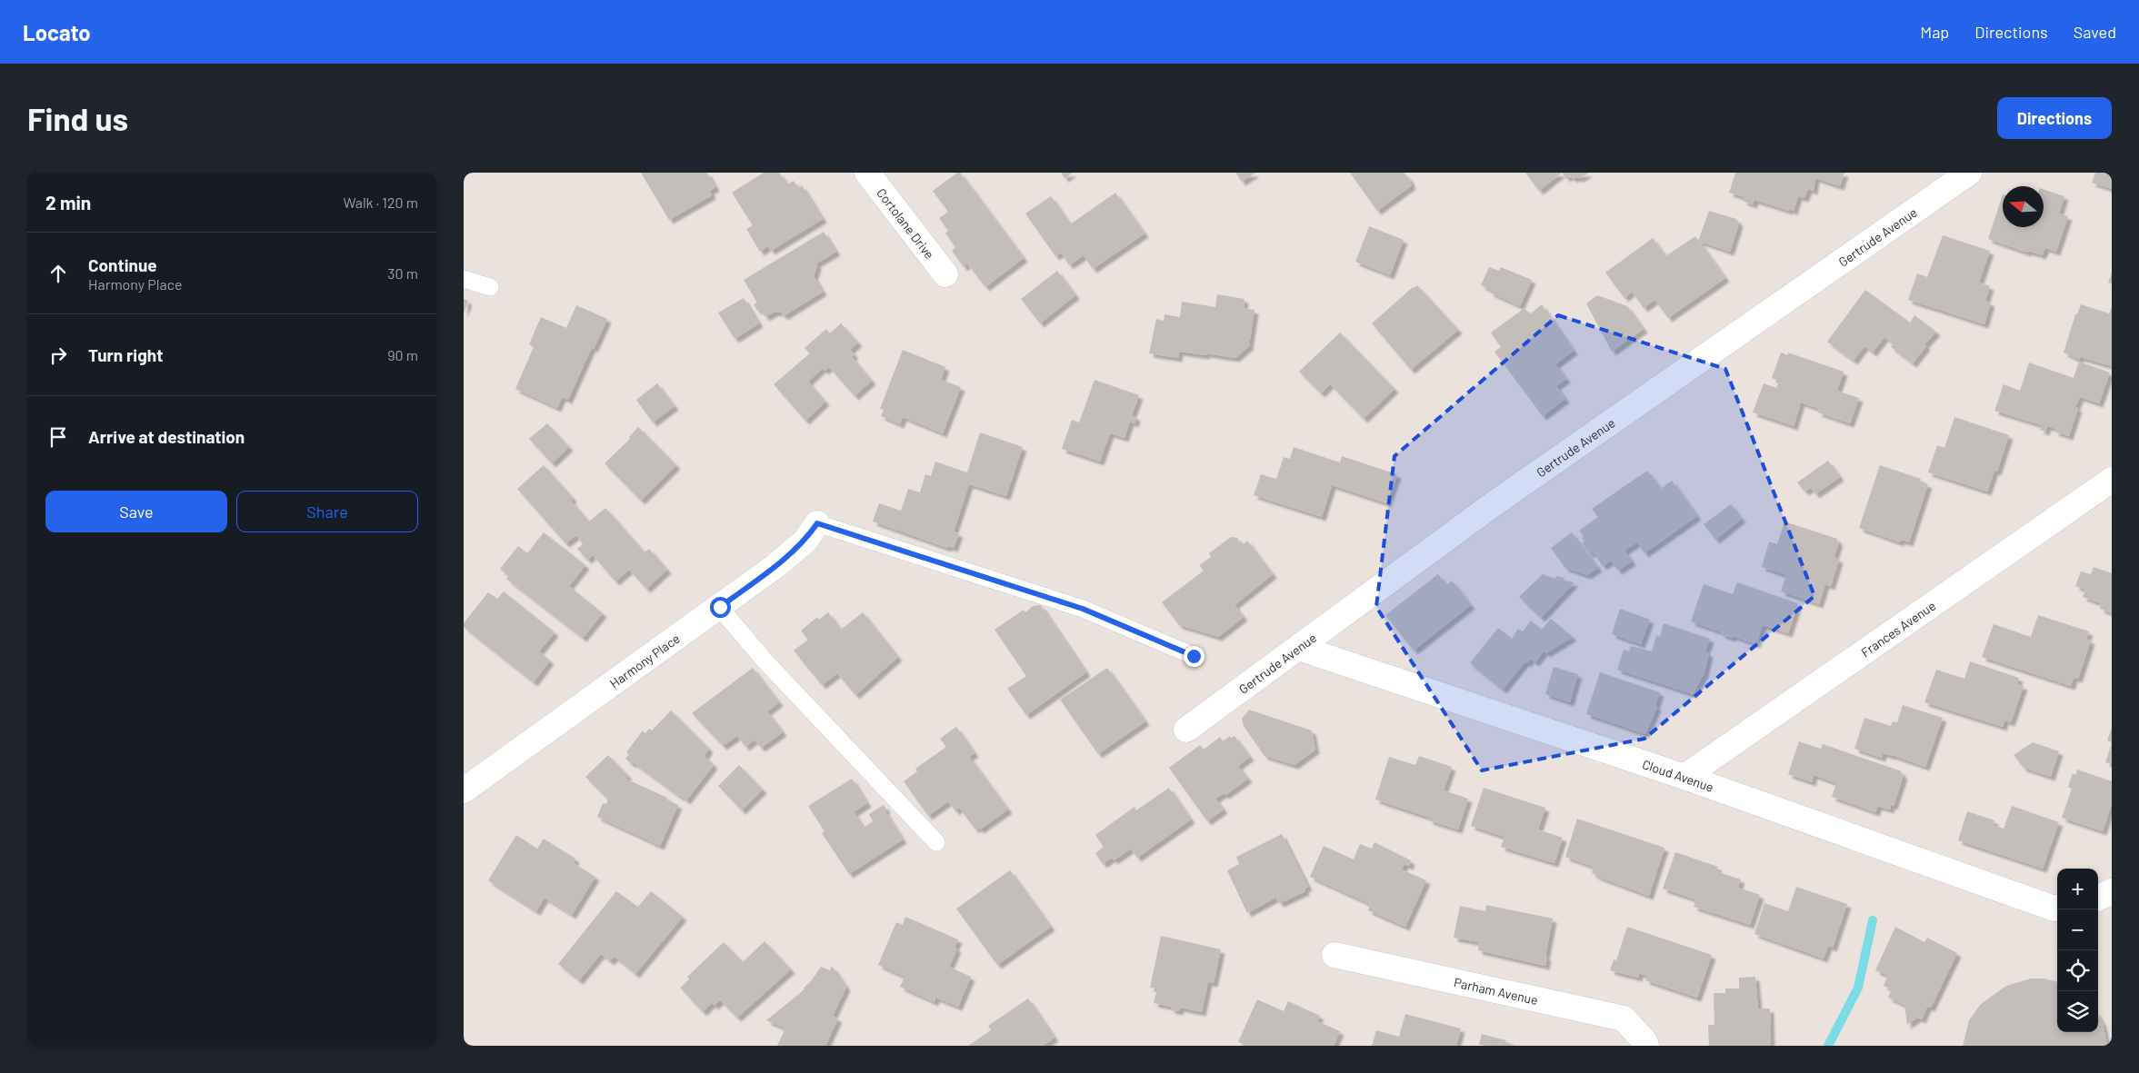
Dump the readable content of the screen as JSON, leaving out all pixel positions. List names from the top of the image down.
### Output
{
  "streets": {
    "street": [
      "Cortolane Drive",
      "Gertrude Avenue",
      "Frances Avenue",
      "Harmony Place",
      "Cloud Avenue",
      "Parham Avenue"
    ]
  },
  "crossings": [
    ["Gertrude Avenue", "Cloud Avenue"],
    ["Frances Avenue", "Cloud Avenue"]
  ],
  "north": "left",
  "page": {
    "header": "Locato",
    "nav": ["Map", "Directions", "Saved"],
    "buttons": [
      "Directions",
      ["Save", "Share"]
    ],
    "title": "Find us",
    "heading": ["2 min", "Walk · 120 m"],
    "list": [
      ["Continue", "Harmony Place", "30 m"],
      ["Turn right", "90 m"],
      "Arrive at destination"
    ],
    "map_buttons": ["+", "−"]
  }
}
